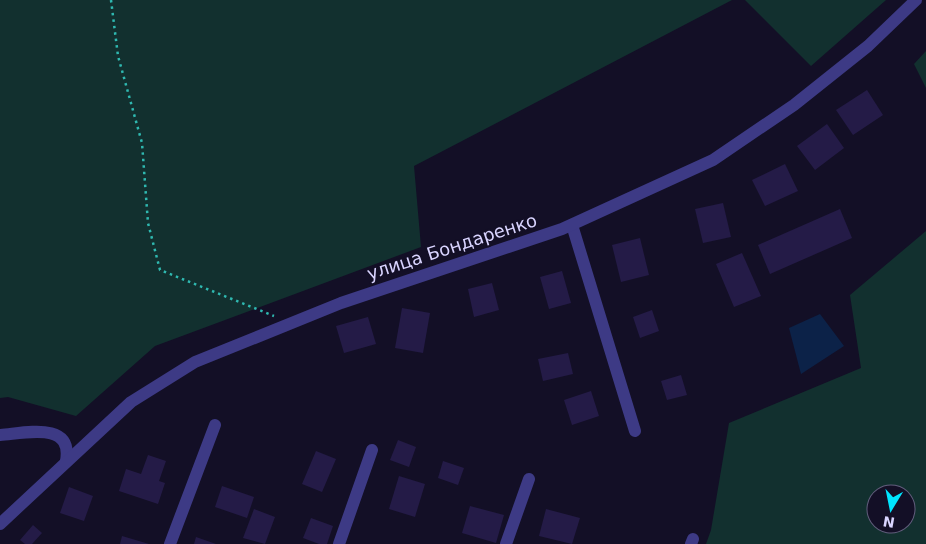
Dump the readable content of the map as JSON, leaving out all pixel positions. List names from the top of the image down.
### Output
{
  "streets": {
    "street": ["улица Бондаренко"]
  },
  "north": "bottom"
}
